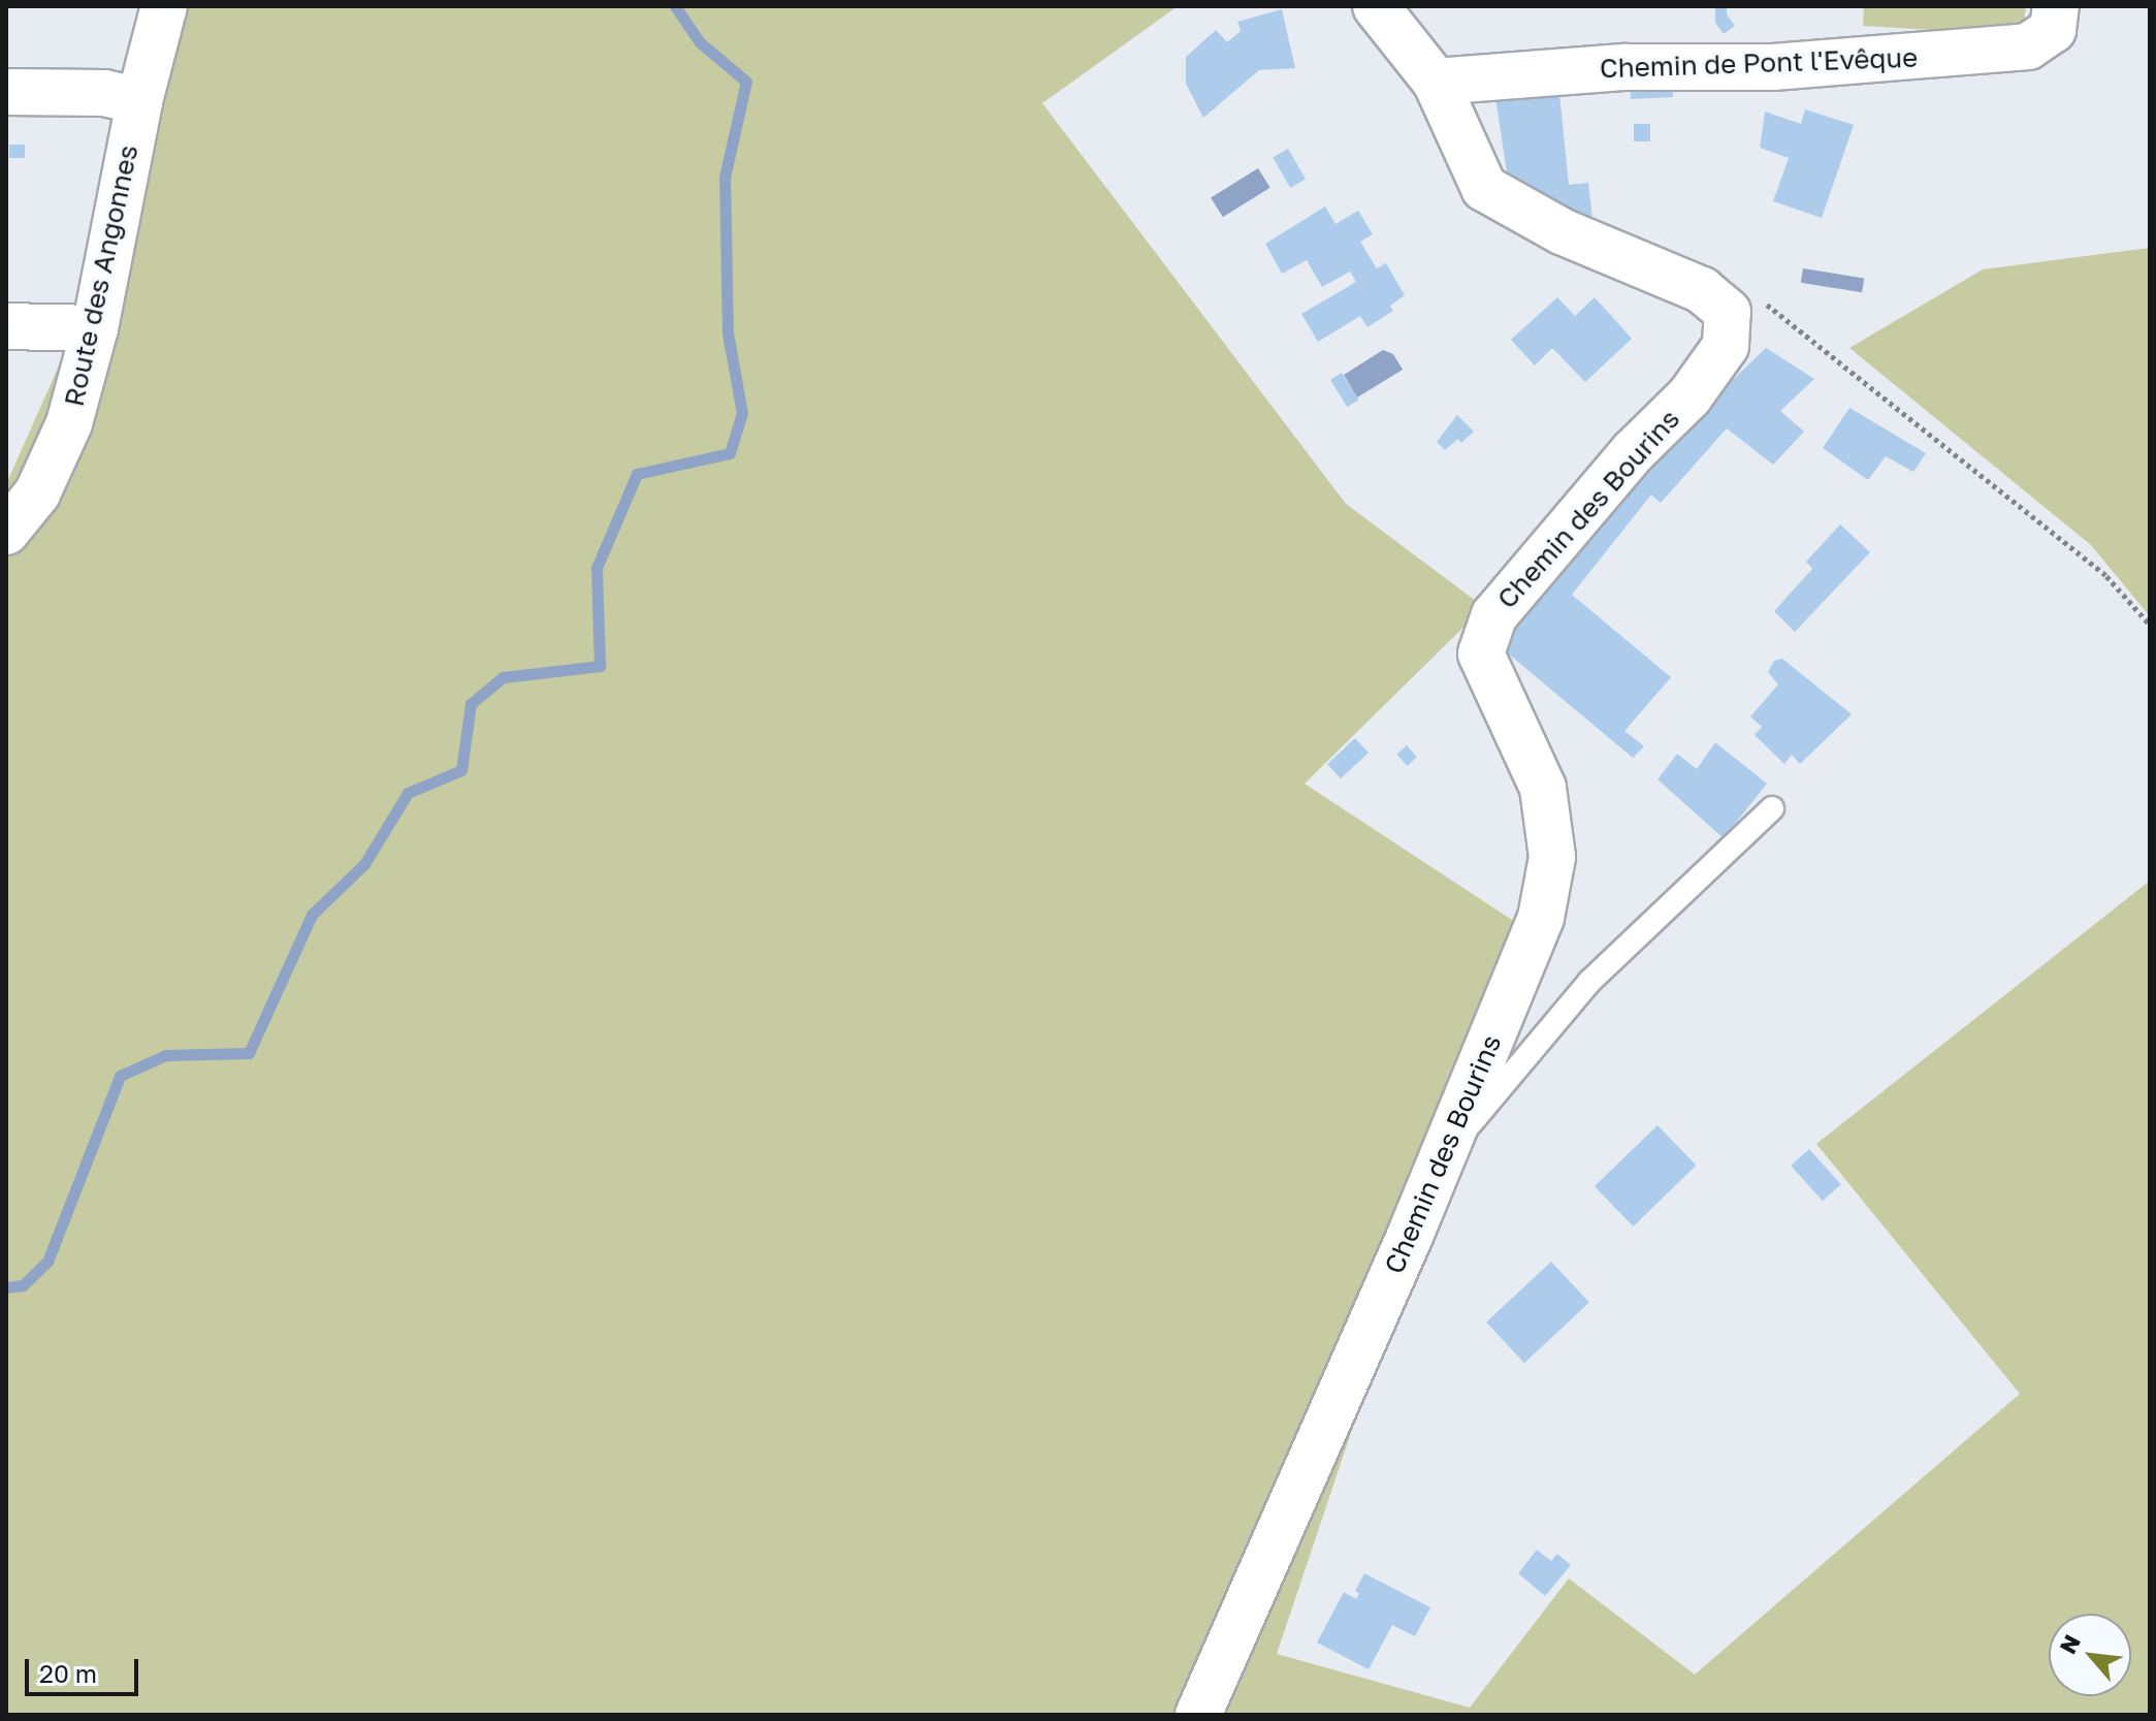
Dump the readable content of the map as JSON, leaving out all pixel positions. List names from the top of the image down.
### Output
{
  "streets": {
    "street": ["Chemin de Pont l'Evêque", "Route des Angonnes", "Chemin des Bourins"]
  },
  "scale_bar": "20 m",
  "north": "top left"
}
